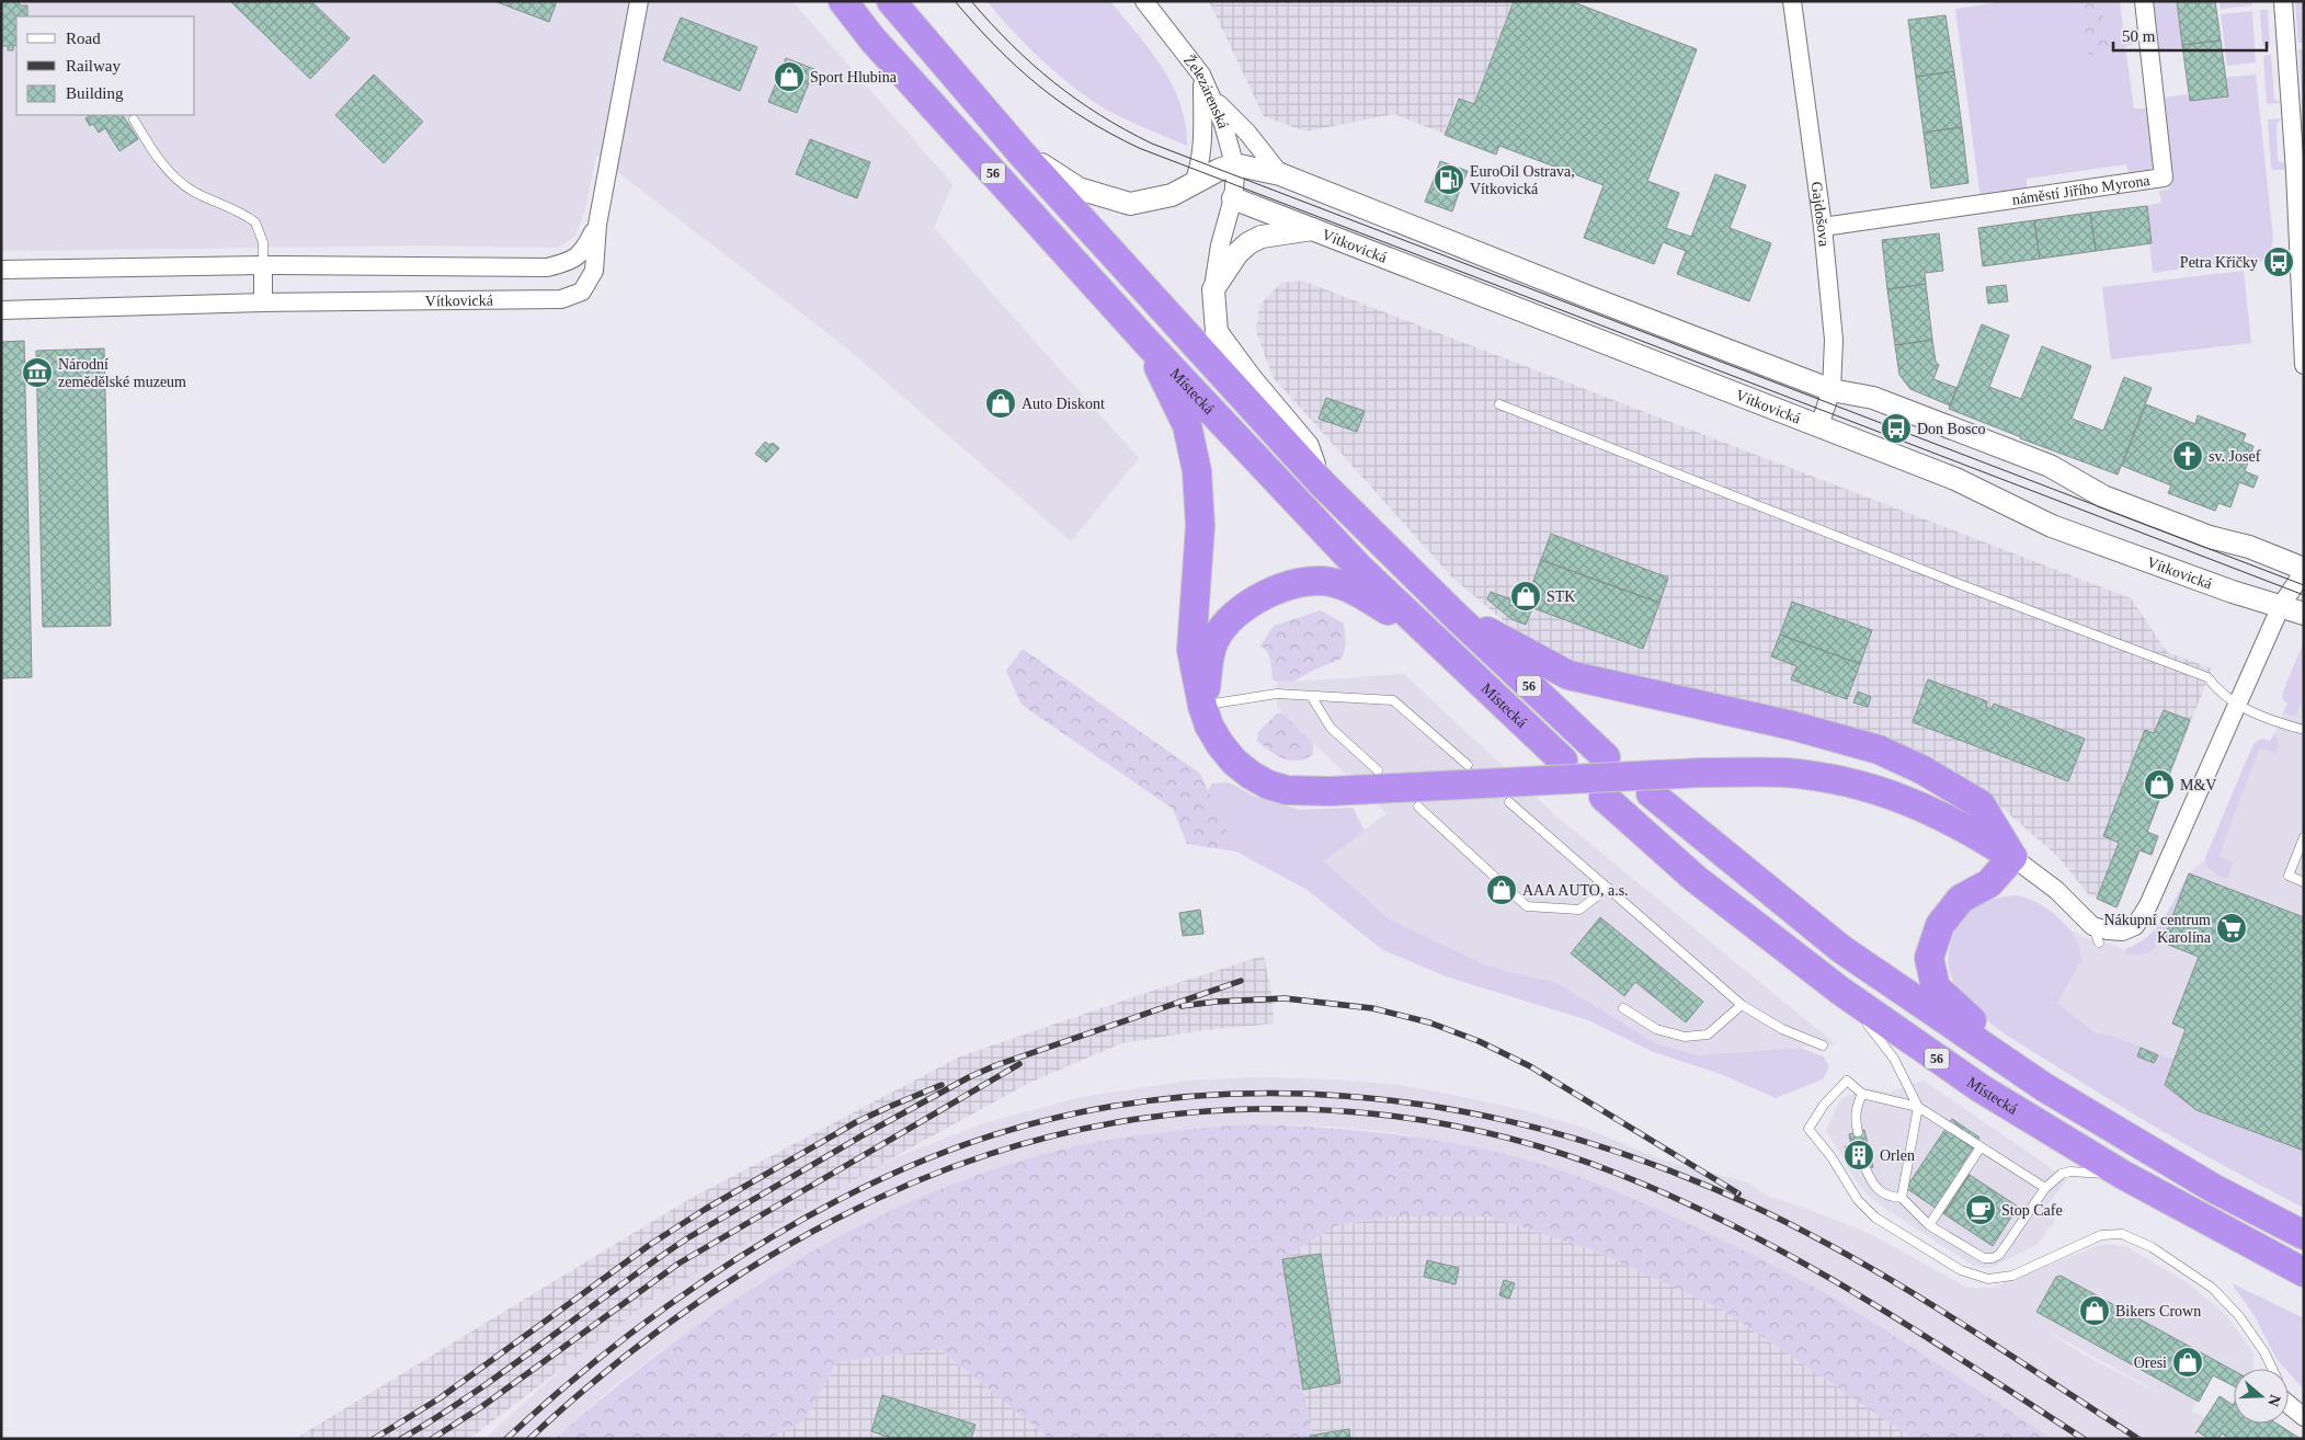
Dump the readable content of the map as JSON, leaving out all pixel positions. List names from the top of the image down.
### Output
{
  "streets": {
    "highway": ["56", "Místecká"],
    "street": [
      "Železárenská",
      "náměstí Jiřího Myrona",
      "Gajdošova",
      "Vítkovická"
    ]
  },
  "crossings": [
    ["Železárenská", "Vítkovická"],
    ["náměstí Jiřího Myrona", "Gajdošova"],
    ["Gajdošova", "Vítkovická"]
  ],
  "places": {
    "shop": [
      "Sport Hlubina",
      "Auto Diskont",
      "STK",
      "M&V",
      "AAA AUTO, a.s.",
      "Bikers Crown",
      "Oresi"
    ],
    "fuel station": ["EuroOil Ostrava, Vítkovická"],
    "bus stop": ["Petra Křičky", "Don Bosco"],
    "museum": ["Národní zemědělské muzeum"],
    "church": ["sv. Josef"],
    "supermarket": ["Nákupní centrum Karolína"],
    "building": ["Orlen"],
    "cafe": ["Stop Cafe"]
  },
  "legend": ["Road", "Railway", "Building"],
  "scale_bar": "50 m",
  "north": "right"
}
